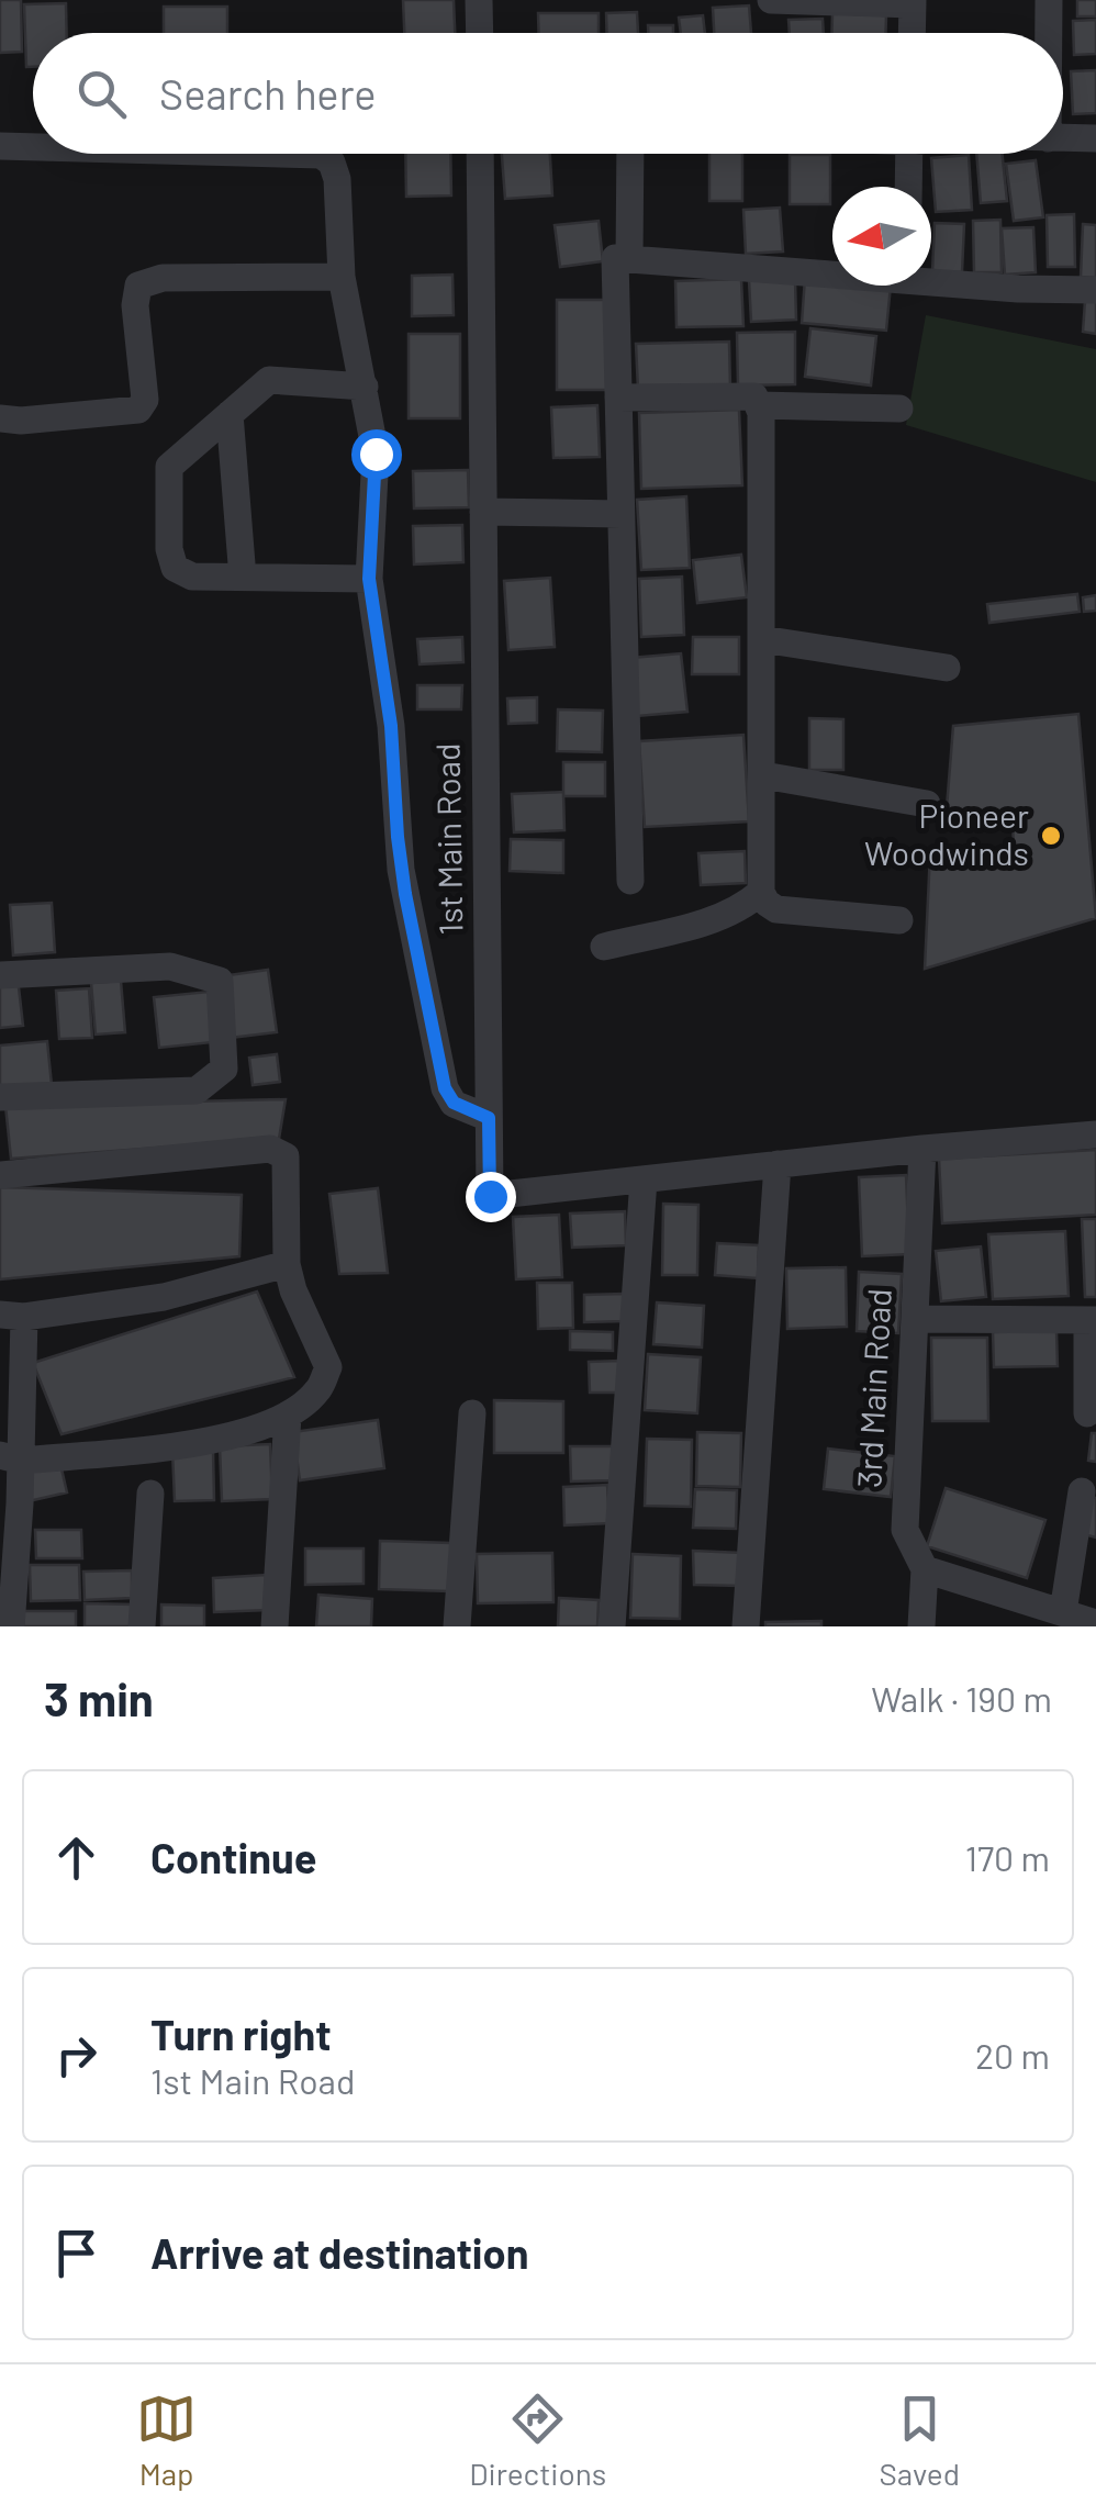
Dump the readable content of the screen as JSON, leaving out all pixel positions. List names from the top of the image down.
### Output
{
  "streets": {
    "street": ["1st Main Road", "3rd Main Road"]
  },
  "crossings": [
    ["1st Main Road", "3rd Main Road"]
  ],
  "places": ["Pioneer Woodwinds"],
  "north": "left",
  "page": {
    "search": "Search here",
    "heading": ["3 min", "Walk · 190 m"],
    "list": [
      ["Continue", "170 m"],
      ["Turn right", "1st Main Road", "20 m"],
      "Arrive at destination"
    ],
    "nav": ["Map", "Directions", "Saved"]
  }
}
